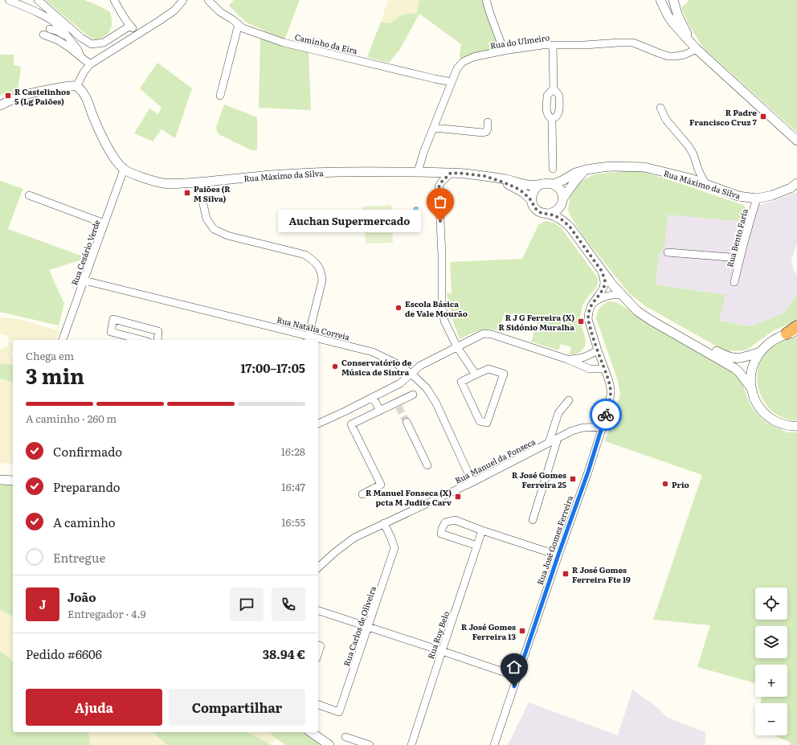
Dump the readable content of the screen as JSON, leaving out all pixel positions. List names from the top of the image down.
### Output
{
  "streets": {
    "street": [
      "Rua do Ulmeiro",
      "Caminho da Eira",
      "Rua Máximo da Silva",
      "Rua Bento Faria",
      "Rua Cesário Verde",
      "Rua Natália Correia",
      "Rua Manuel da Fonseca",
      "Rua José Gomes Ferreira",
      "Rua Carlos de Oliveira",
      "Rua Ruy Belo"
    ]
  },
  "crossings": [
    ["Rua do Ulmeiro", "Caminho da Eira"],
    ["Rua do Ulmeiro", "Rua Máximo da Silva"],
    ["Rua Máximo da Silva", "Rua Bento Faria"],
    ["Rua Máximo da Silva", "Rua Cesário Verde"],
    ["Rua Cesário Verde", "Rua Natália Correia"],
    ["Rua Natália Correia", "Rua Manuel da Fonseca"],
    ["Rua Manuel da Fonseca", "Rua José Gomes Ferreira"],
    ["Rua Manuel da Fonseca", "Rua Carlos de Oliveira"]
  ],
  "places": {
    "transit": [
      "R Castelinhos 5 (Lg Paiões)",
      "R Padre Francisco Cruz 7",
      "Paiões (R M Silva)",
      "R J G Ferreira (X) R Sidónio Muralha",
      "R José Gomes Ferreira 25",
      "R Manuel Fonseca (X) pcta M Judite Carv",
      "R José Gomes Ferreira Fte 19",
      "R José Gomes Ferreira 13"
    ],
    "other": [
      "Auchan Supermercado",
      "Escola Básica de Vale Mourão",
      "Conservatório de Música de Sintra",
      "Prio"
    ]
  },
  "page": {
    "bubble": "Auchan Supermercado",
    "heading": ["3 min", "Chega em", "17:00–17:05"],
    "panel": [
      "João",
      "Entregador · 4.9",
      "Pedido #6606",
      "38.94 €"
    ],
    "bar": "A caminho · 260 m",
    "list": [
      ["Confirmado", "16:28"],
      ["Preparando", "16:47"],
      ["A caminho", "16:55"],
      "Entregue"
    ],
    "map_buttons": ["+", "−"],
    "round": "J",
    "buttons": ["Ajuda", "Compartilhar"]
  }
}
